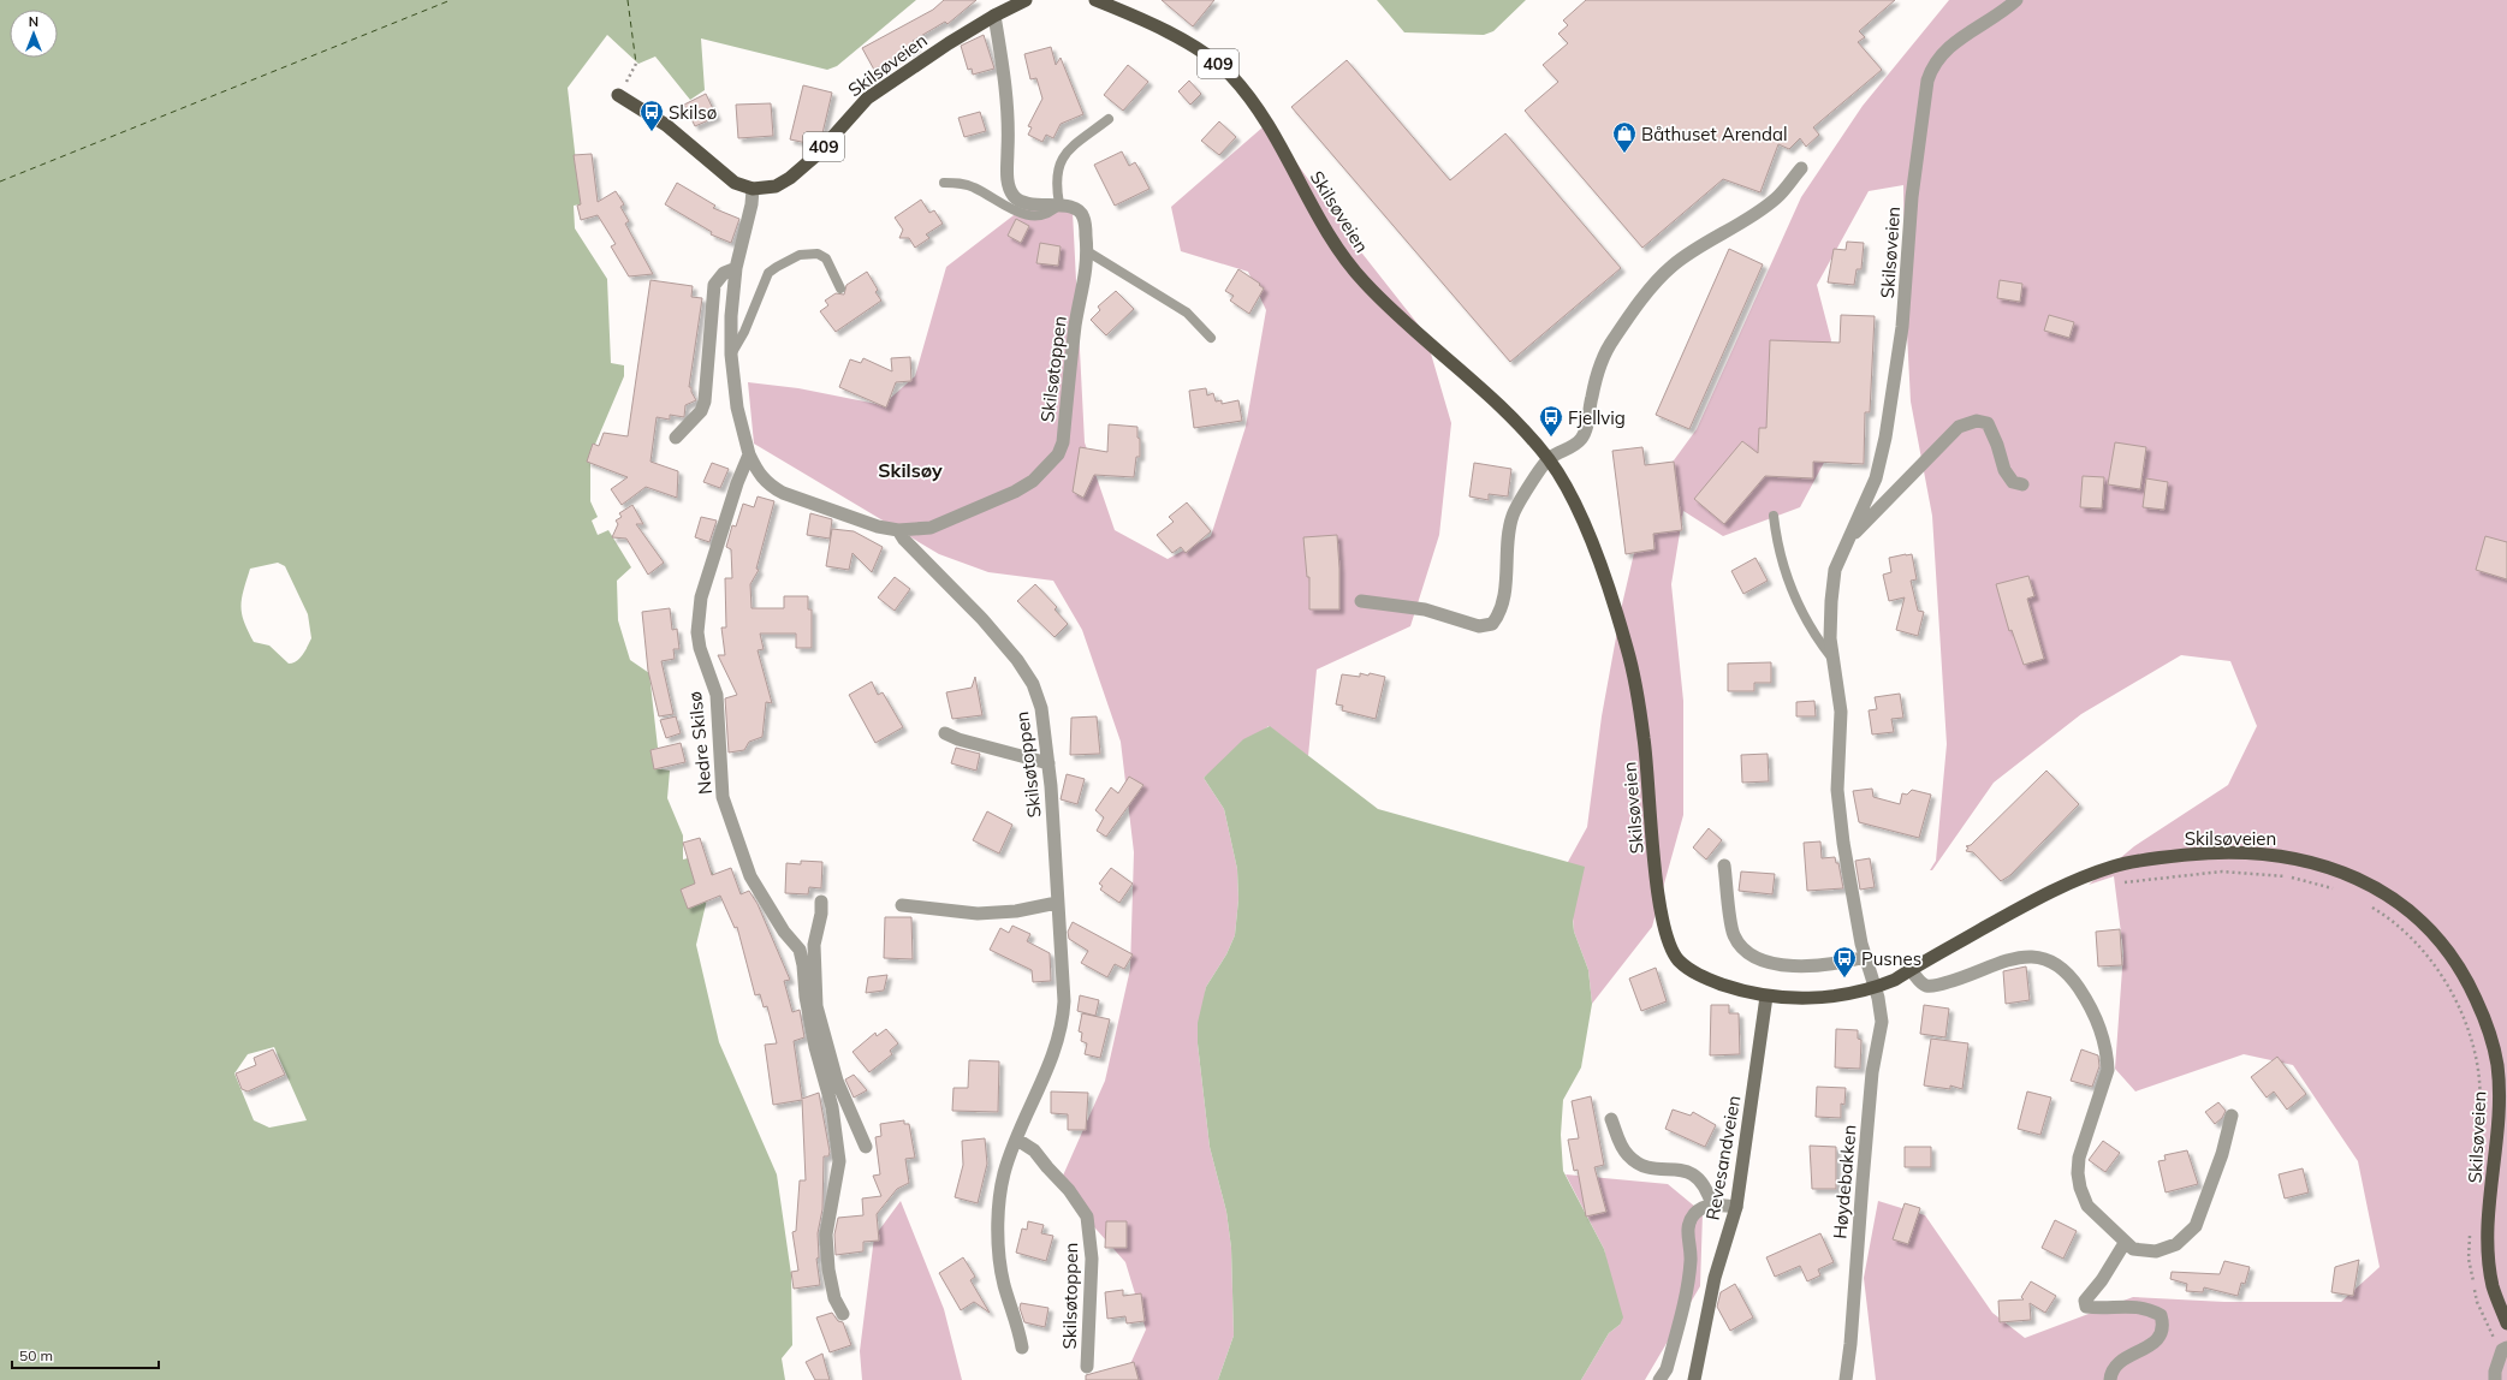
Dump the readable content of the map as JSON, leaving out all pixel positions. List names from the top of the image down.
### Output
{
  "streets": {
    "main road": ["409", "Skilsøveien", "Revesandveien"],
    "street": ["Skilsøtoppen", "Nedre Skilsø", "Høydebakken"]
  },
  "crossings": [
    ["Skilsøveien", "Revesandveien"],
    ["Skilsøveien", "Høydebakken"],
    ["Skilsøtoppen", "Nedre Skilsø"]
  ],
  "districts": ["Skilsøy"],
  "places": {
    "bus stop": ["Skilsø", "Fjellvig", "Pusnes"],
    "shop": ["Båthuset Arendal"]
  },
  "scale_bar": "50 m",
  "north": "top"
}
